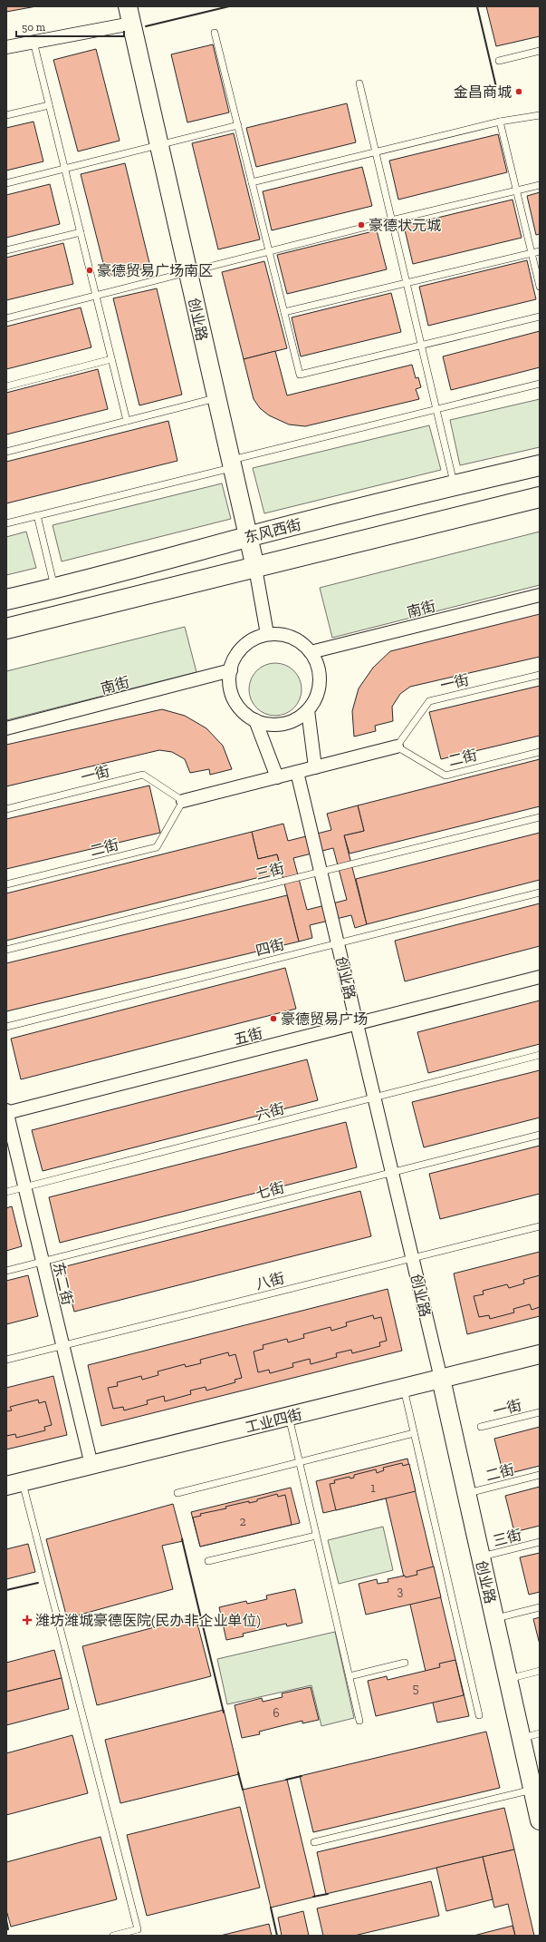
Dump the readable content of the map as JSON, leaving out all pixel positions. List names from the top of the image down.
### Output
{
  "streets": {
    "main road": ["东风西街"],
    "street": [
      "创业路",
      "南街",
      "五街",
      "东二街",
      "工业四街"
    ],
    "lane": [
      "一街",
      "二街",
      "三街",
      "四街",
      "六街",
      "七街",
      "八街"
    ]
  },
  "crossings": [
    ["创业路", "东风西街"],
    ["创业路", "二街"],
    ["创业路", "三街"],
    ["创业路", "四街"],
    ["创业路", "五街"],
    ["创业路", "六街"],
    ["创业路", "七街"],
    ["创业路", "八街"],
    ["创业路", "工业四街"],
    ["一街", "二街"],
    ["五街", "东二街"],
    ["六街", "东二街"],
    ["七街", "东二街"],
    ["八街", "东二街"],
    ["东二街", "工业四街"]
  ],
  "places": {
    "other": [
      "金昌商城",
      "豪德状元城",
      "豪德贸易广场南区",
      "豪德贸易广场"
    ],
    "health": ["潍坊潍城豪德医院(民办非企业单位)"]
  },
  "house_numbers": [
    "1",
    "2",
    "3",
    "5",
    "6"
  ],
  "scale_bar": "50 m"
}
